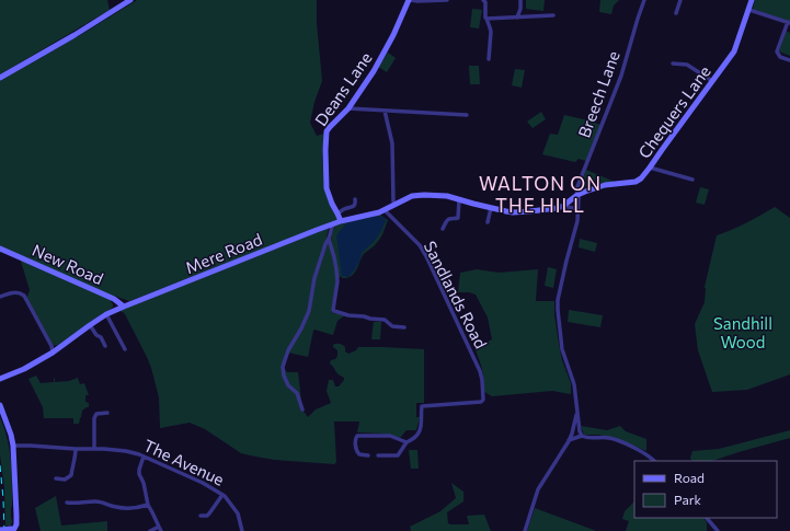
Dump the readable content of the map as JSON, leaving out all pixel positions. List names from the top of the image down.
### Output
{
  "streets": {
    "main road": [
      "Deans Lane",
      "Chequers Lane",
      "Mere Road",
      "New Road"
    ],
    "street": ["Breech Lane", "Sandlands Road", "The Avenue"]
  },
  "crossings": [
    ["Deans Lane", "Mere Road"],
    ["Breech Lane", "Chequers Lane"],
    ["Chequers Lane", "Mere Road"],
    ["Mere Road", "New Road"],
    ["Mere Road", "Sandlands Road"]
  ],
  "districts": ["WALTON ON THE HILL"],
  "parks": ["Sandhill Wood"],
  "legend": ["Road", "Park"]
}
